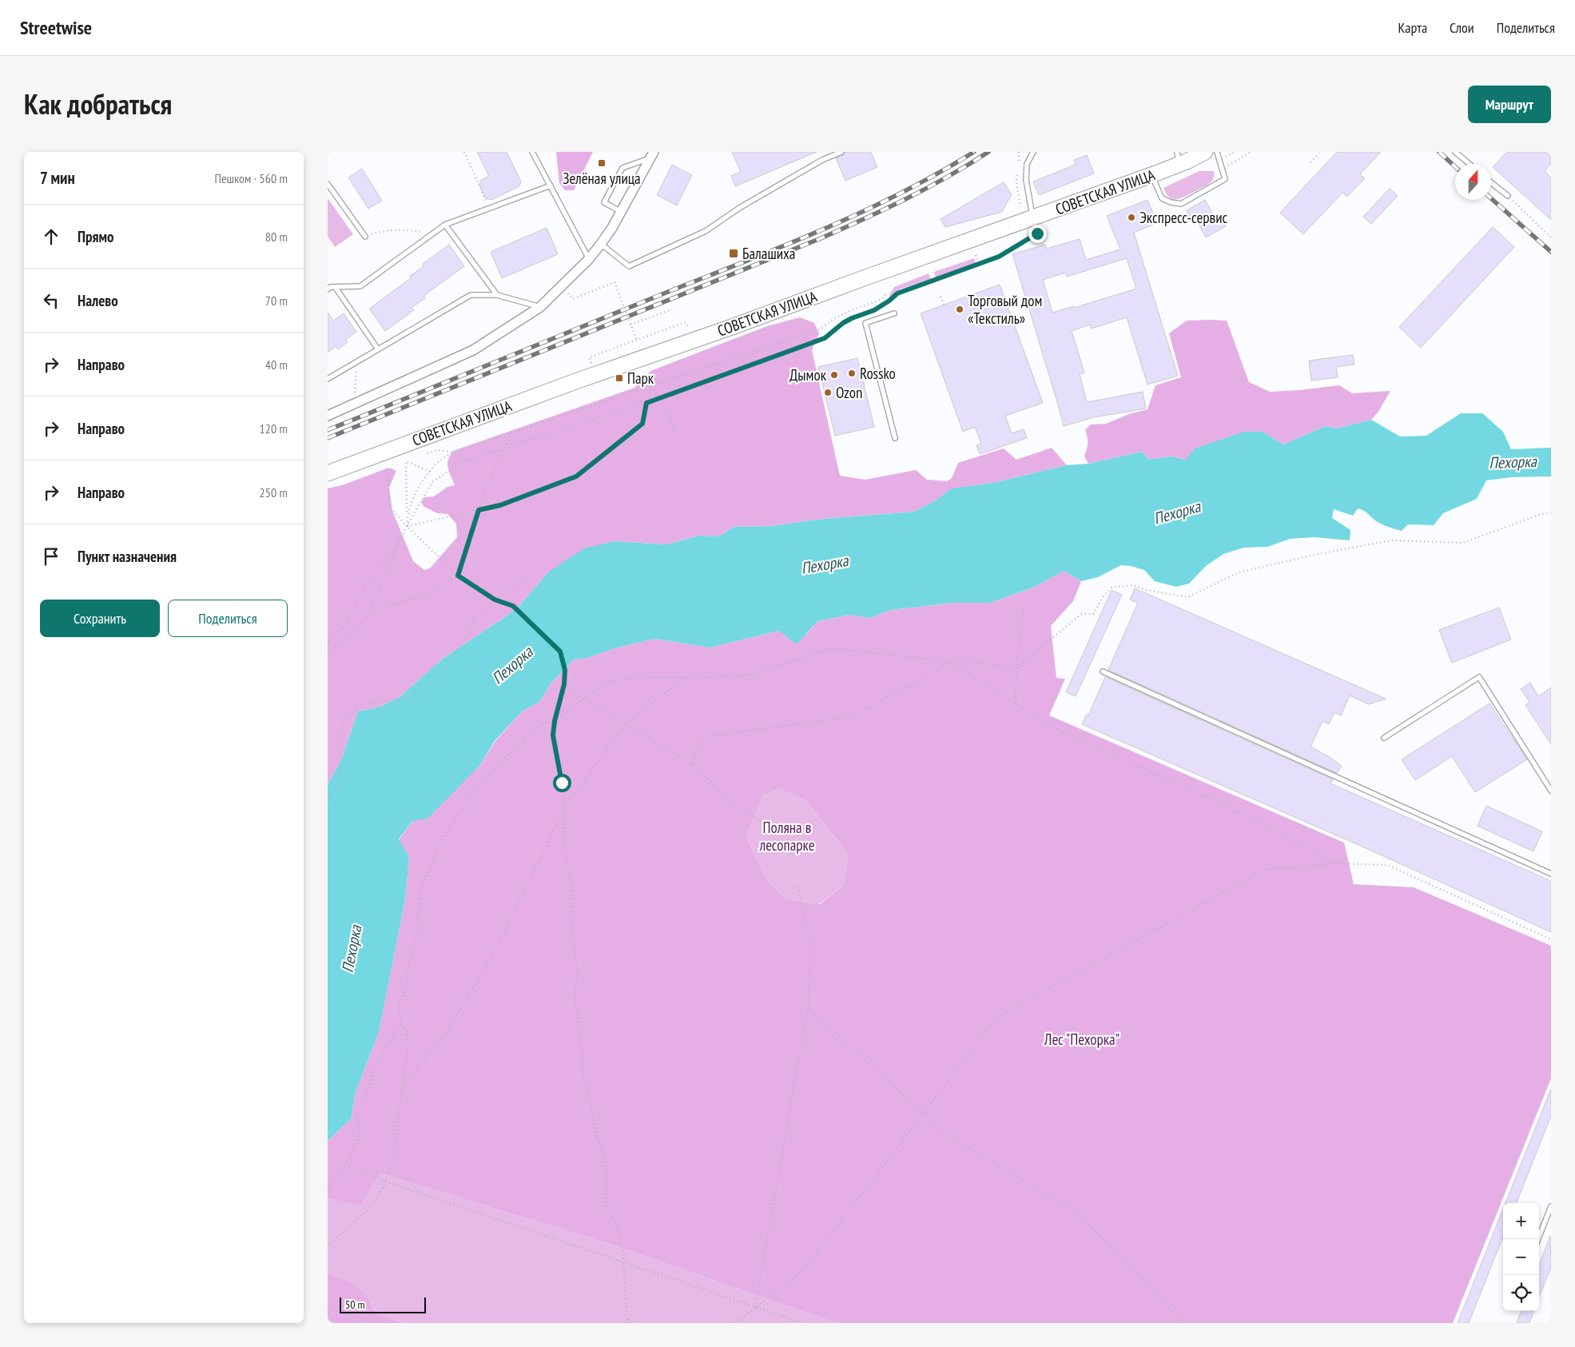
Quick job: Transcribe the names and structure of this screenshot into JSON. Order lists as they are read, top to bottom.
{
  "streets": {
    "main road": ["СОВЕТСКАЯ УЛИЦА"]
  },
  "water": ["Пехорка"],
  "parks": ["Поляна в лесопарке", "Лес \"Пехорка\""],
  "places": {
    "transit": ["Зелёная улица", "Балашиха", "Парк"],
    "other": [
      "Экспресс-сервис",
      "Торговый дом «Текстиль»",
      "Rossko",
      "Дымок",
      "Ozon"
    ]
  },
  "scale_bar": "50 m",
  "north": "top",
  "page": {
    "header": "Streetwise",
    "nav": ["Карта", "Слои", "Поделиться"],
    "title": "Как добраться",
    "buttons": [
      "Маршрут",
      ["Сохранить", "Поделиться"]
    ],
    "heading": ["7 мин", "Пешком · 560 m"],
    "list": [
      ["Прямо", "80 m"],
      ["Налево", "70 m"],
      ["Направо", "40 m"],
      ["Направо", "120 m"],
      ["Направо", "250 m"],
      "Пункт назначения"
    ],
    "map_buttons": ["+", "−"],
    "scale": "50 m"
  }
}
